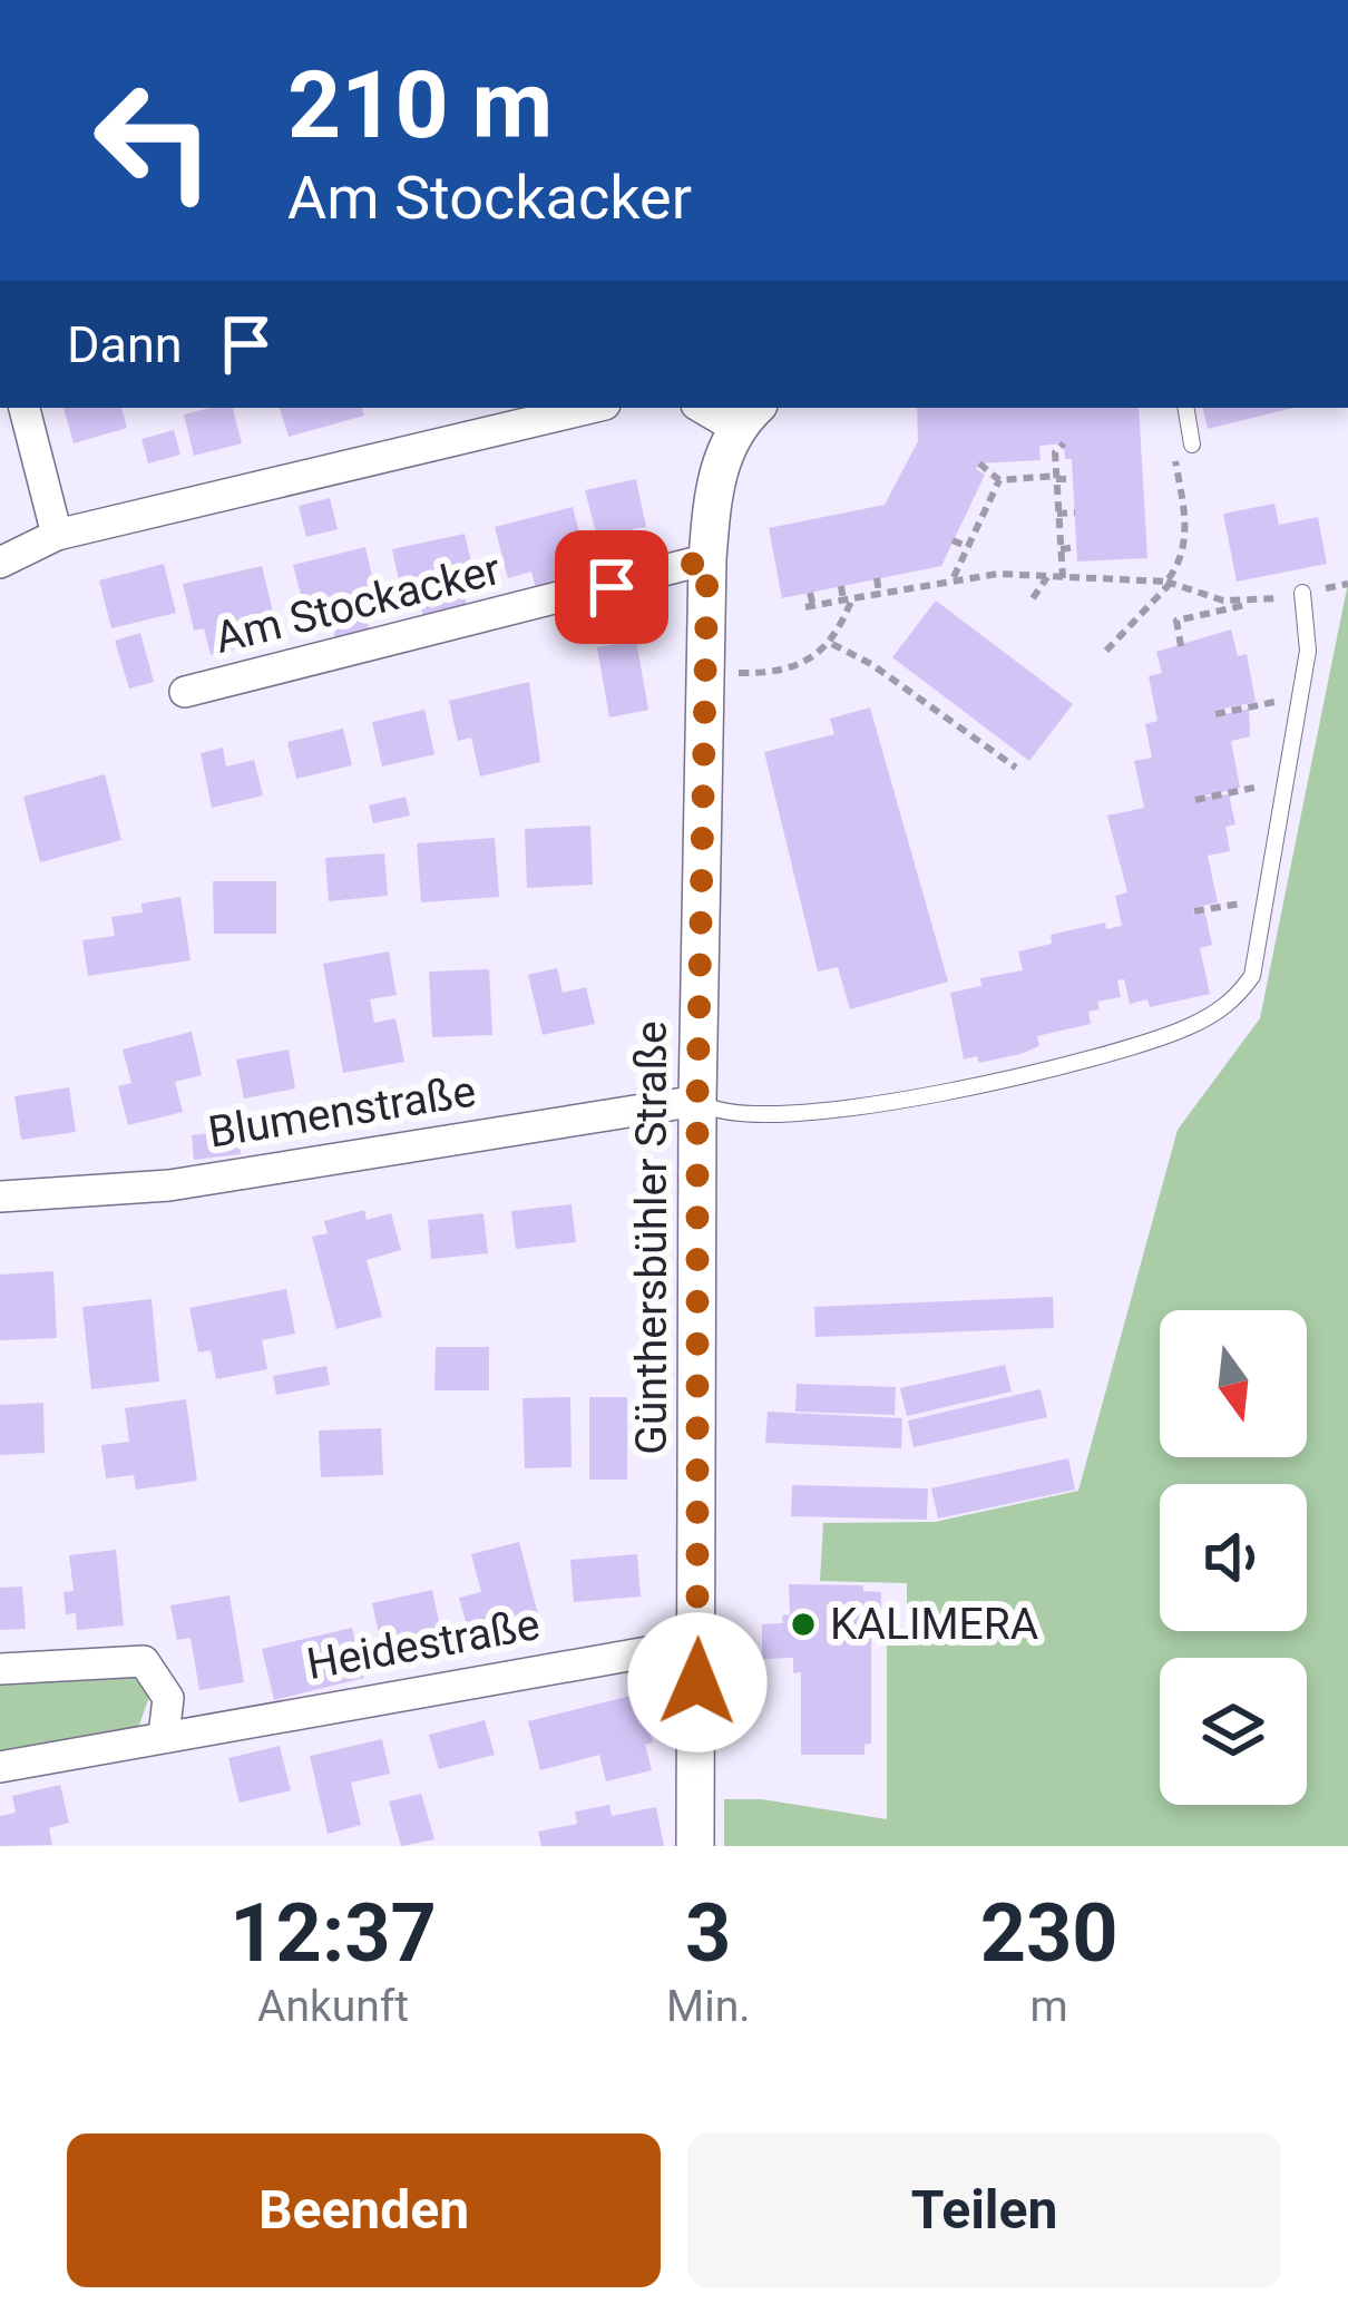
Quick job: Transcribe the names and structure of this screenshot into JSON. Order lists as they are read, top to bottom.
{
  "streets": {
    "street": [
      "Am Stockacker",
      "Blumenstraße",
      "Günthersbühler Straße",
      "Heidestraße"
    ]
  },
  "crossings": [
    ["Am Stockacker", "Günthersbühler Straße"],
    ["Blumenstraße", "Günthersbühler Straße"],
    ["Günthersbühler Straße", "Heidestraße"]
  ],
  "places": ["KALIMERA"],
  "north": "bottom",
  "page": {
    "turn": ["210 m", "Am Stockacker"],
    "then": "Dann",
    "eta": [
      "12:37",
      "Ankunft",
      "3",
      "Min.",
      "230",
      "m"
    ],
    "buttons": ["Beenden", "Teilen"]
  }
}
